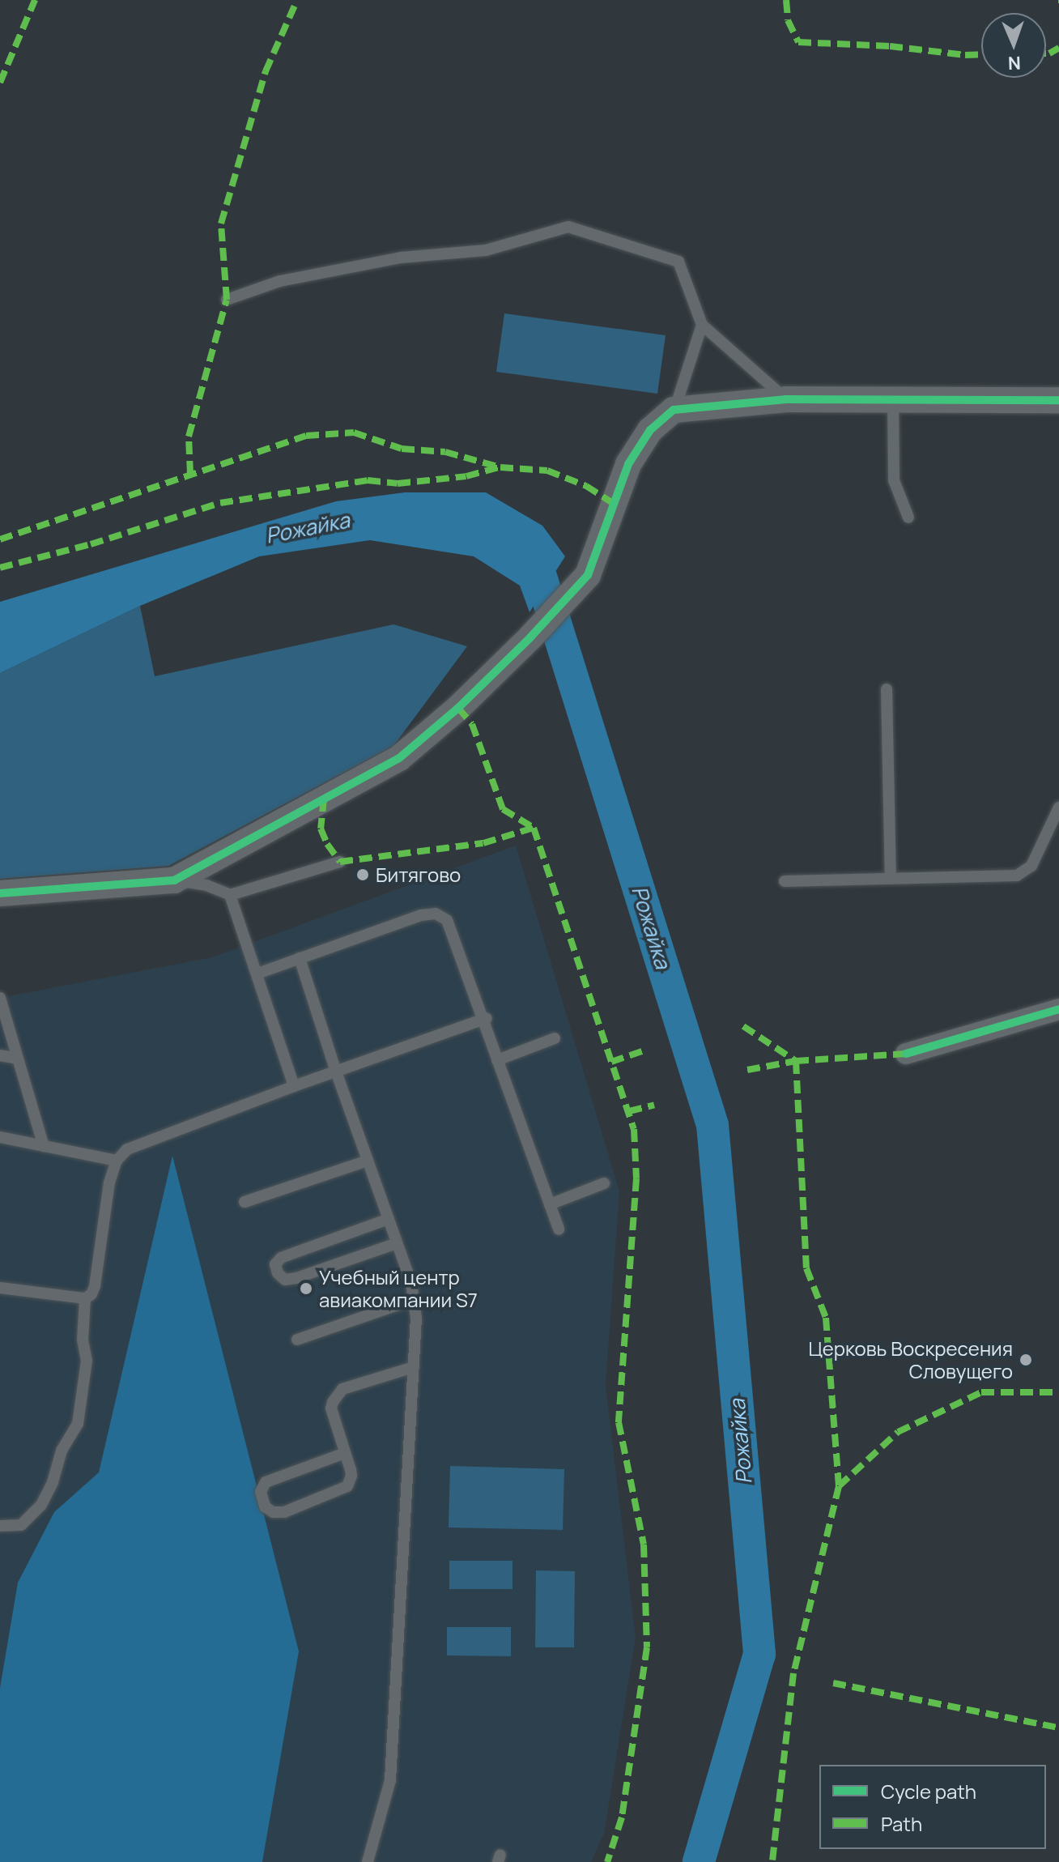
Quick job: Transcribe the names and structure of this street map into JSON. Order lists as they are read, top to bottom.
{
  "water": ["Рожайка"],
  "places": ["Битягово", "Учебный центр авиакомпании S7", "Церковь Воскресения Словущего"],
  "legend": ["Cycle path", "Path"],
  "north": "bottom"
}
